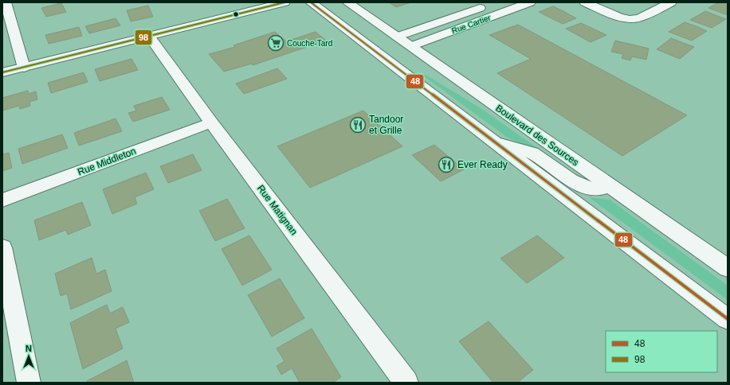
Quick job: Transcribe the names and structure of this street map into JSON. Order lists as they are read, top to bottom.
{
  "streets": {
    "street": [
      "Rue Cartier",
      "Boulevard des Sources",
      "Rue Middleton",
      "Rue Matignan"
    ]
  },
  "crossings": [
    ["Rue Cartier", "Boulevard des Sources"],
    ["Rue Middleton", "Rue Matignan"]
  ],
  "places": {
    "supermarket": ["Couche-Tard"],
    "restaurant": ["Tandoor et Grille", "Ever Ready"]
  },
  "lines": ["transit line 48", "transit line 98"],
  "legend": ["48", "98"],
  "north": "top"
}
